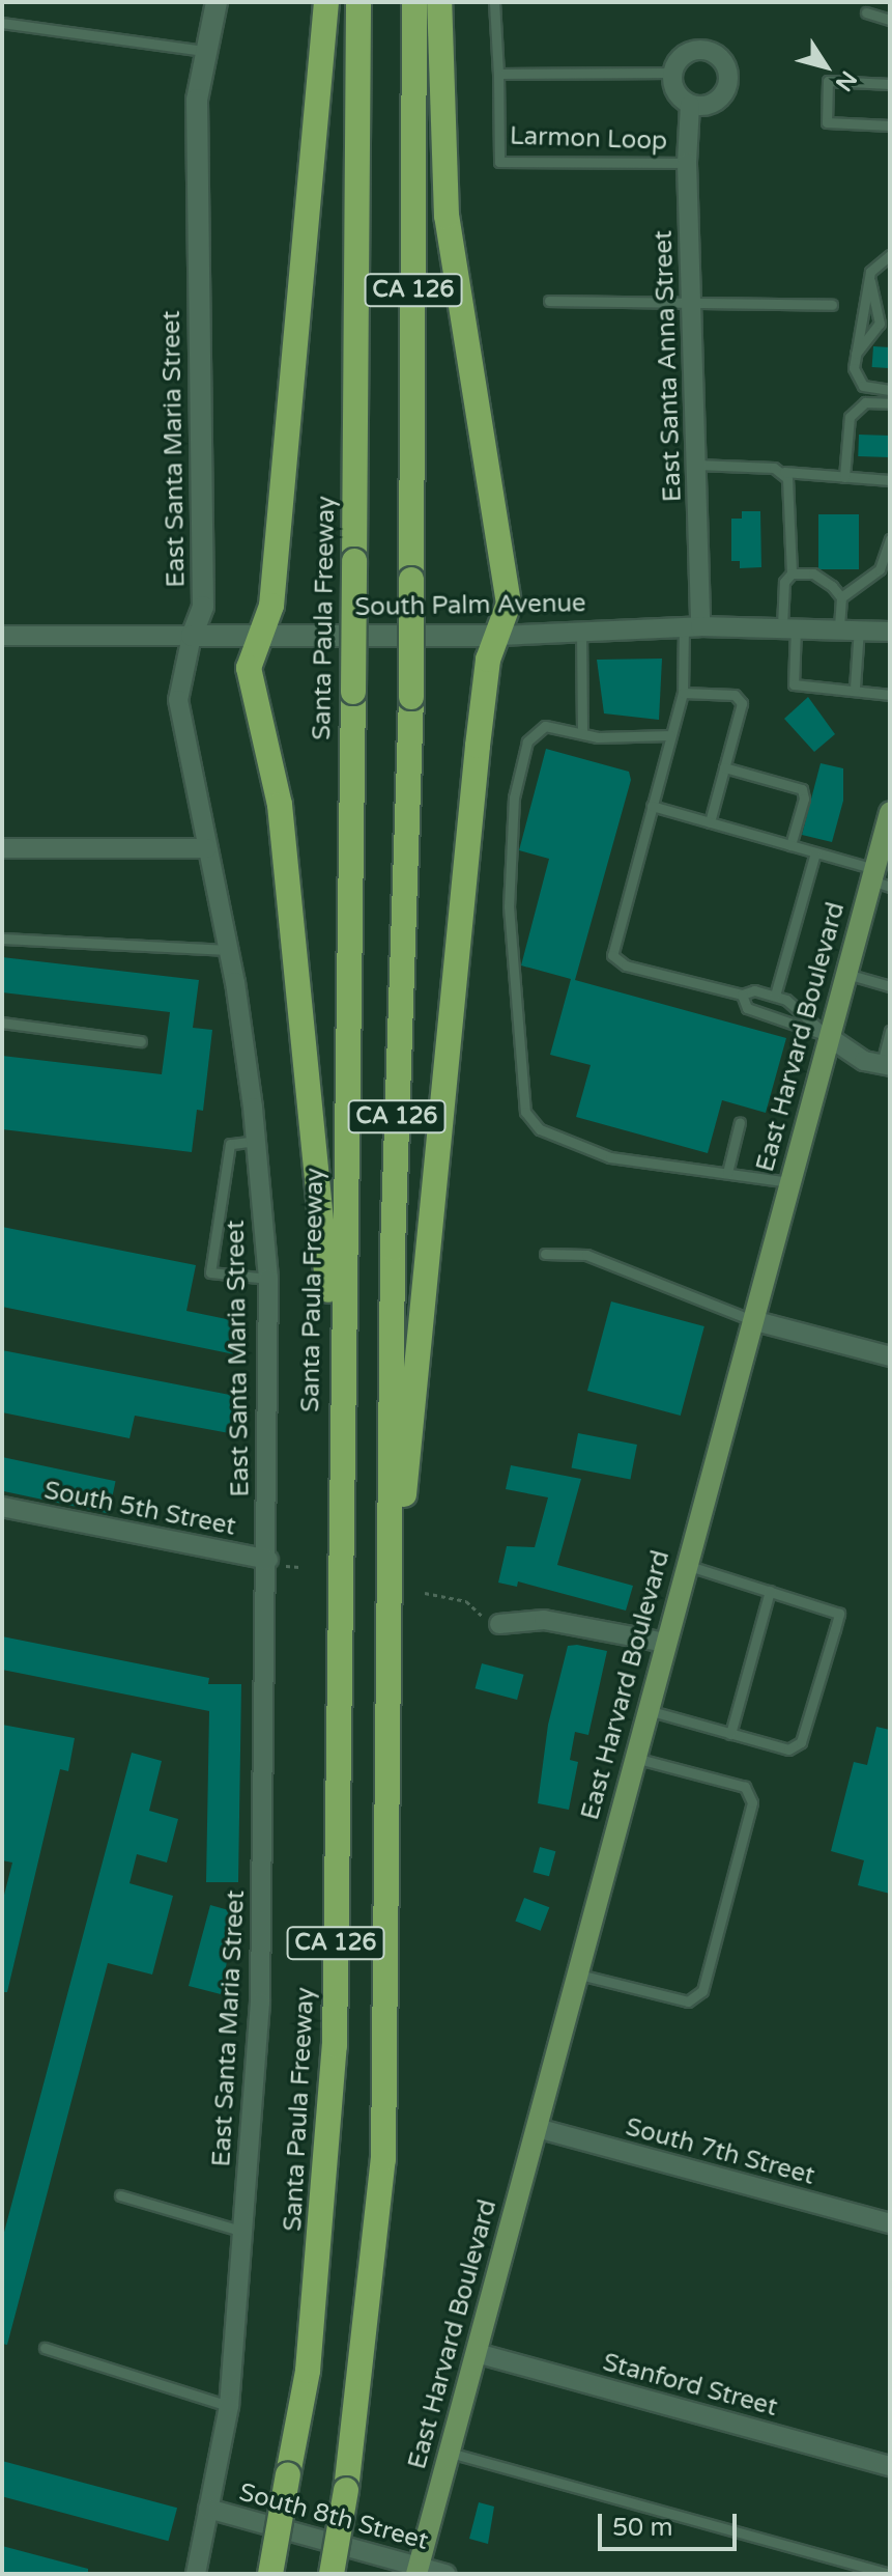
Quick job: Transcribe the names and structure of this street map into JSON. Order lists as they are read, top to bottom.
{
  "streets": {
    "highway": ["CA 126", "Santa Paula Freeway"],
    "main road": ["East Harvard Boulevard"],
    "street": [
      "East Santa Anna Street",
      "East Santa Maria Street",
      "South Palm Avenue",
      "South 5th Street",
      "South 7th Street",
      "Stanford Street",
      "South 8th Street"
    ],
    "lane": ["Larmon Loop"]
  },
  "crossings": [
    ["Larmon Loop", "East Santa Anna Street"],
    ["East Santa Anna Street", "South Palm Avenue"],
    ["East Santa Maria Street", "South Palm Avenue"],
    ["East Santa Maria Street", "South 5th Street"],
    ["East Santa Maria Street", "South 8th Street"],
    ["East Harvard Boulevard", "South 7th Street"],
    ["East Harvard Boulevard", "Stanford Street"],
    ["East Harvard Boulevard", "South 8th Street"]
  ],
  "scale_bar": "50 m",
  "north": "bottom right"
}
